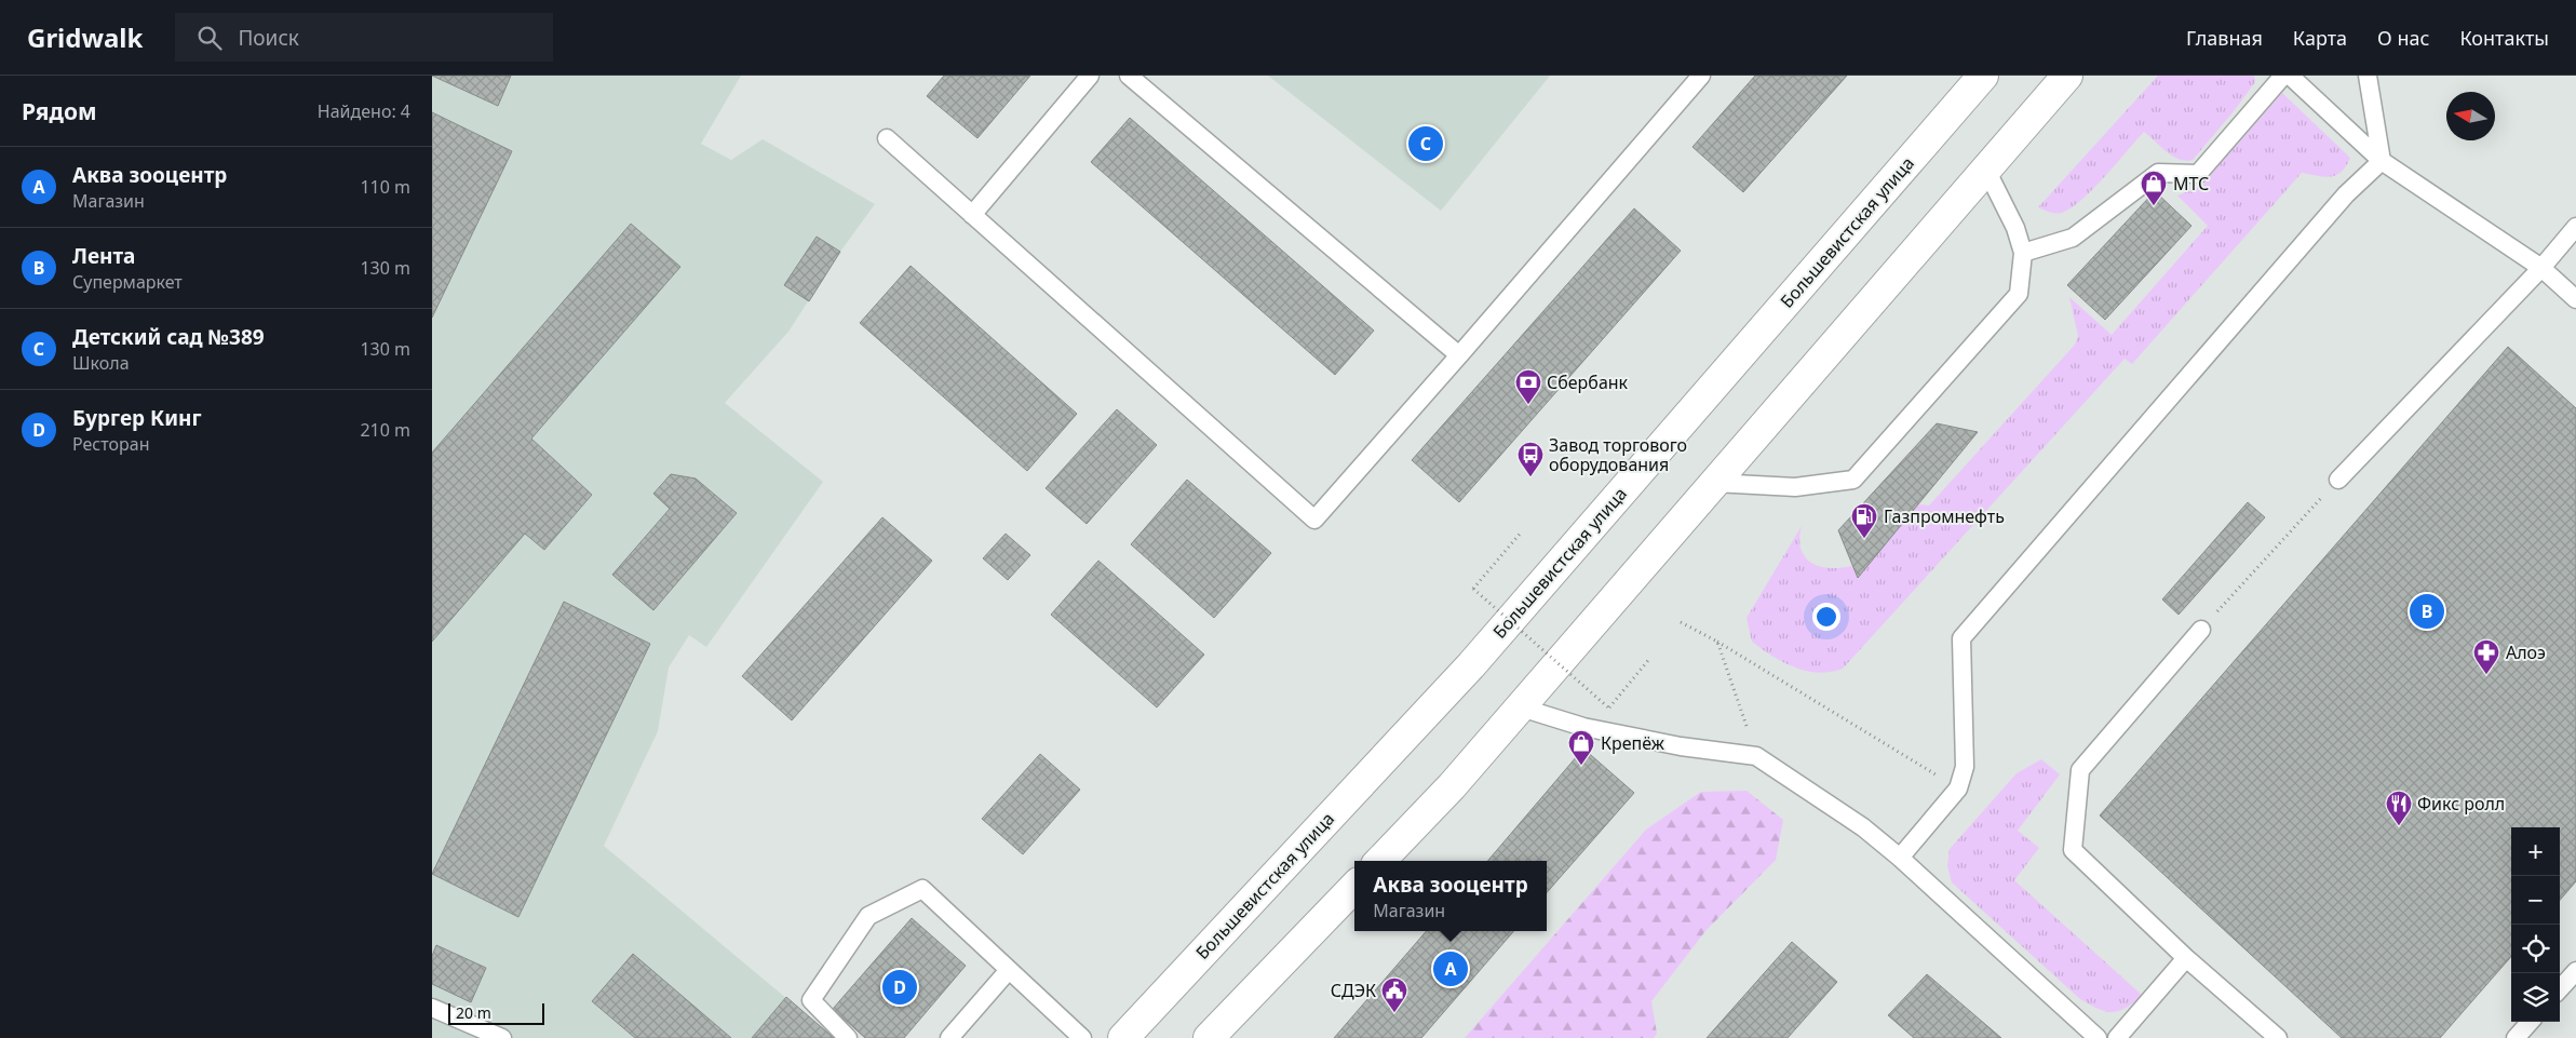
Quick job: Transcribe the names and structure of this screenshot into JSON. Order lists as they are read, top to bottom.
{
  "streets": {
    "highway": ["Большевистская улица"]
  },
  "places": {
    "shop": ["МТС", "Крепёж"],
    "bank": ["Сбербанк"],
    "bus stop": ["Завод торгового оборудования"],
    "fuel station": ["Газпромнефть"],
    "pharmacy": ["Алоэ"],
    "restaurant": ["Фикс ролл"],
    "public building": ["СДЭК"]
  },
  "scale_bar": "20 m",
  "north": "left",
  "page": {
    "header": "Gridwalk",
    "search": "Поиск",
    "nav": [
      "Главная",
      "Карта",
      "О нас",
      "Контакты"
    ],
    "heading": ["Рядом", "Найдено: 4"],
    "pins": [
      "C",
      "B",
      "A",
      "D"
    ],
    "list": [
      {
        "mark": "A",
        "name": "Аква зооцентр",
        "note": "Магазин",
        "value": "110 m"
      },
      {
        "mark": "B",
        "name": "Лента",
        "note": "Супермаркет",
        "value": "130 m"
      },
      {
        "mark": "C",
        "name": "Детский сад №389",
        "note": "Школа",
        "value": "130 m"
      },
      {
        "mark": "D",
        "name": "Бургер Кинг",
        "note": "Ресторан",
        "value": "210 m"
      }
    ],
    "map_buttons": ["+", "−"],
    "popup": ["Аква зооцентр", "Магазин"],
    "scale": "20 m"
  }
}
